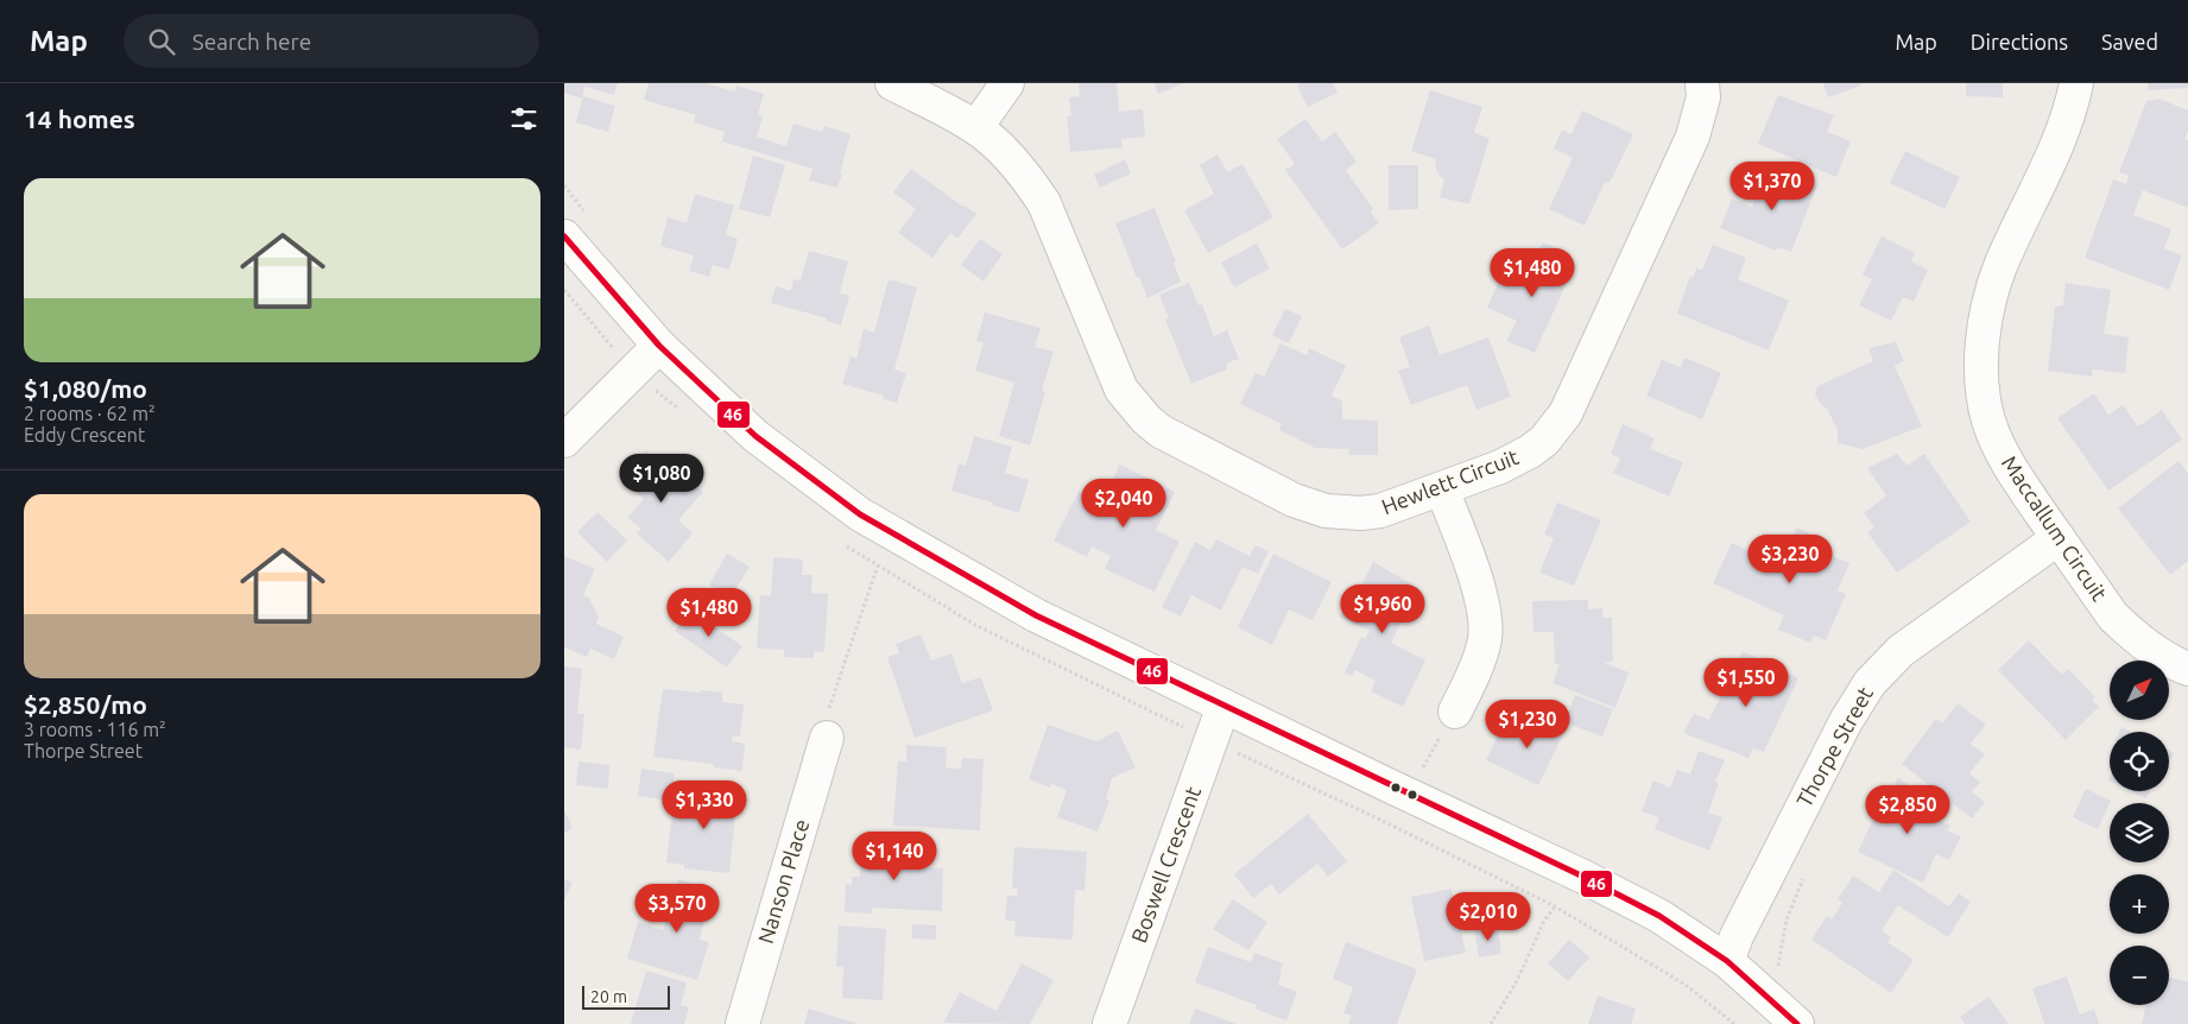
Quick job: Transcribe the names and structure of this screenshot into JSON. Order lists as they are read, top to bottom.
{
  "streets": {
    "street": [
      "Hewlett Circuit",
      "Maccallum Circuit",
      "Thorpe Street",
      "Boswell Crescent",
      "Nanson Place"
    ]
  },
  "crossings": [
    ["Maccallum Circuit", "Thorpe Street"]
  ],
  "lines": ["transit line 46"],
  "scale_bar": "20 m",
  "north": "top right",
  "page": {
    "header": "Map",
    "search": "Search here",
    "nav": ["Map", "Directions", "Saved"],
    "heading": "14 homes",
    "list": [
      {
        "name": "$1,080/mo",
        "note": "2 rooms · 62 m² · Eddy Crescent"
      },
      {
        "name": "$2,850/mo",
        "note": "3 rooms · 116 m² · Thorpe Street"
      }
    ],
    "price": [
      "$1,370",
      "$1,480",
      "$1,080",
      "$2,040",
      "$3,230",
      "$1,960",
      "$1,480",
      "$1,550",
      "$1,230",
      "$1,330",
      "$2,850",
      "$1,140",
      "$3,570",
      "$2,010"
    ],
    "map_buttons": ["+", "−"],
    "scale": "20 m"
  }
}
